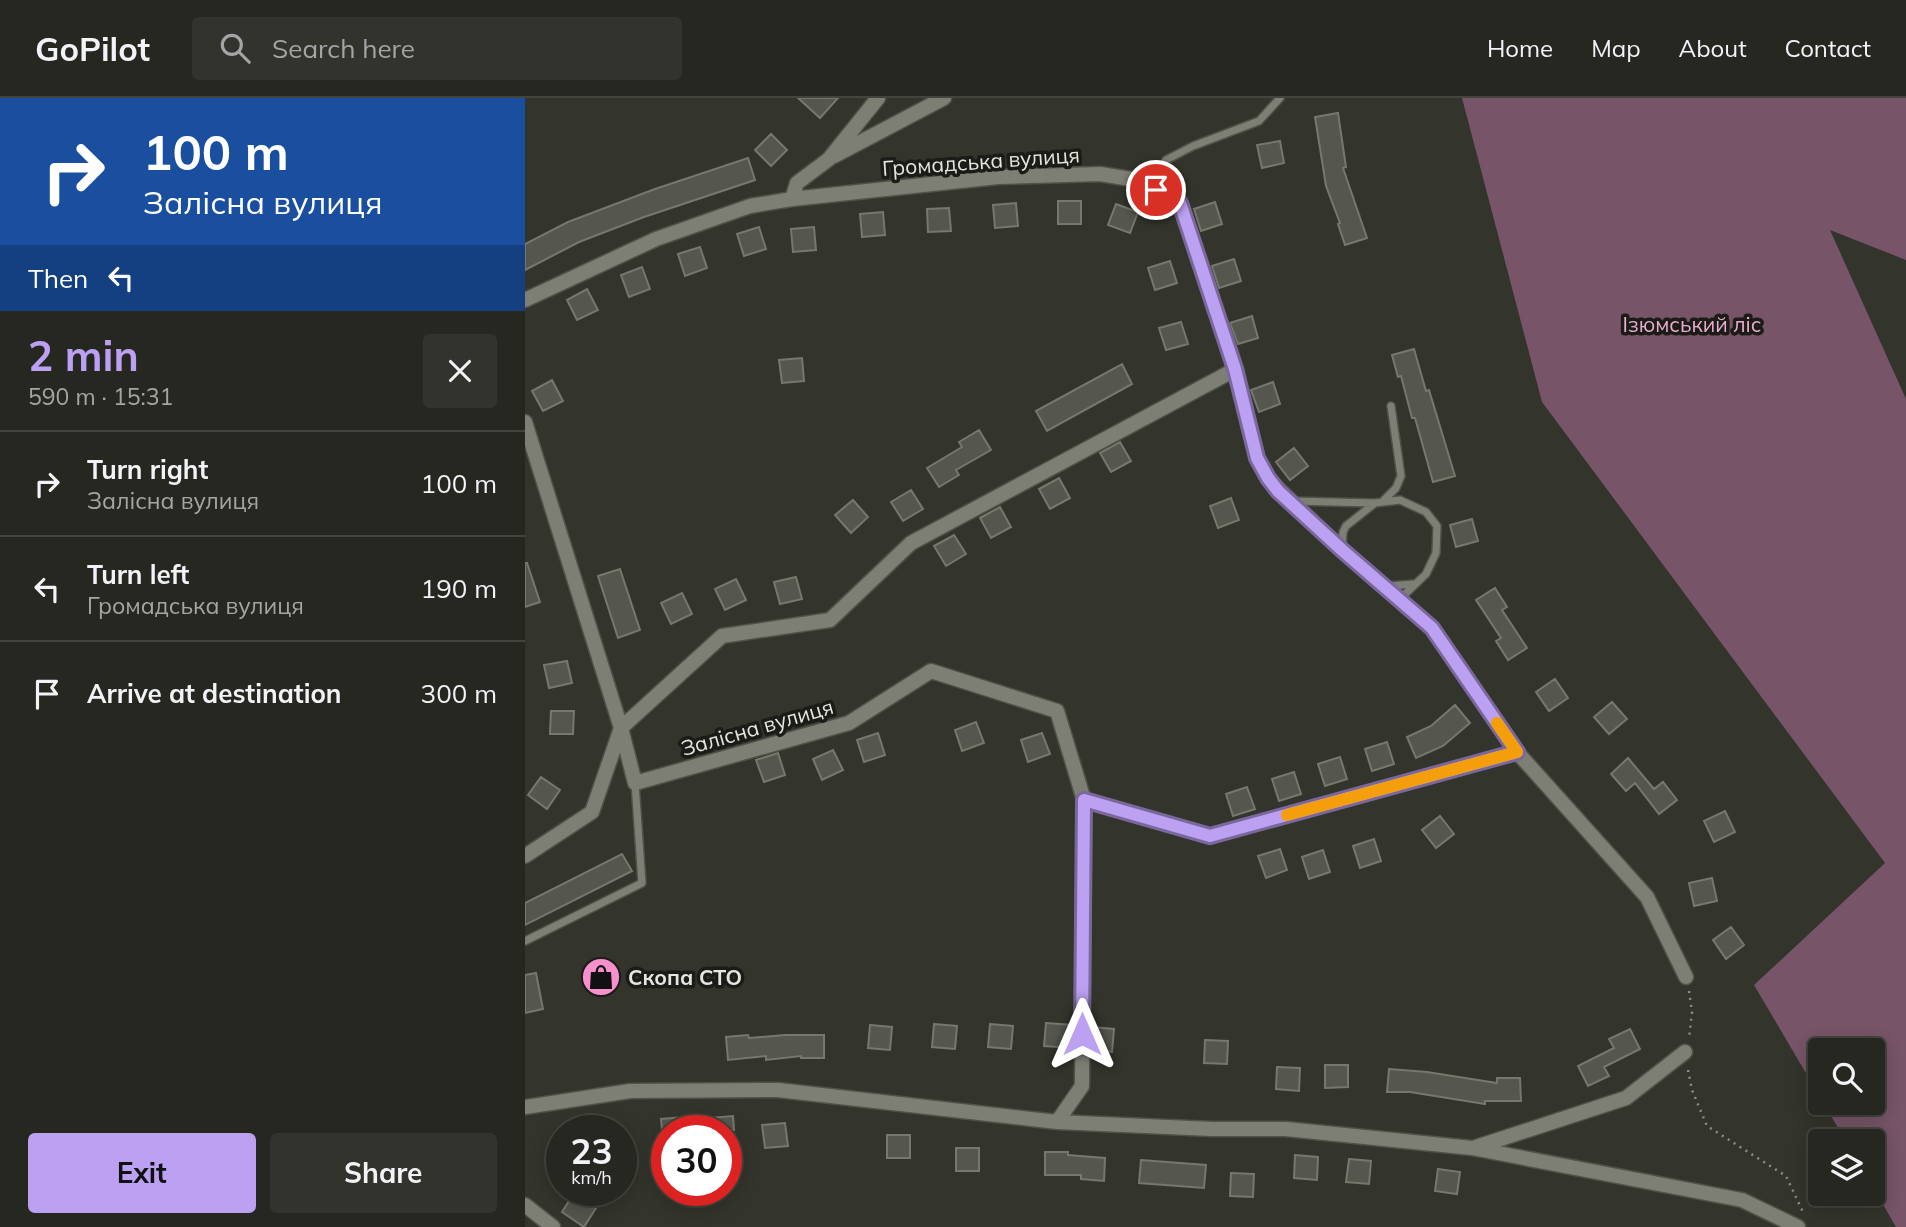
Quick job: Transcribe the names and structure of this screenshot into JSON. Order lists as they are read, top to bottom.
{
  "streets": {
    "street": ["Громадська вулиця", "Залісна вулиця"]
  },
  "parks": ["Ізюмський ліс"],
  "places": {
    "shop": ["Скопа СТО"]
  },
  "page": {
    "header": "GoPilot",
    "search": "Search here",
    "nav": [
      "Home",
      "Map",
      "About",
      "Contact"
    ],
    "turn": ["100 m", "Залісна вулиця"],
    "then": "Then",
    "heading": ["2 min", "590 m · 15:31"],
    "list": [
      {
        "name": "Turn right",
        "note": "Залісна вулиця",
        "value": "100 m"
      },
      {
        "name": "Turn left",
        "note": "Громадська вулиця",
        "value": "190 m"
      },
      {
        "name": "Arrive at destination",
        "value": "300 m"
      }
    ],
    "speed": "23 km/h",
    "limit": "30",
    "buttons": ["Exit", "Share"]
  }
}
